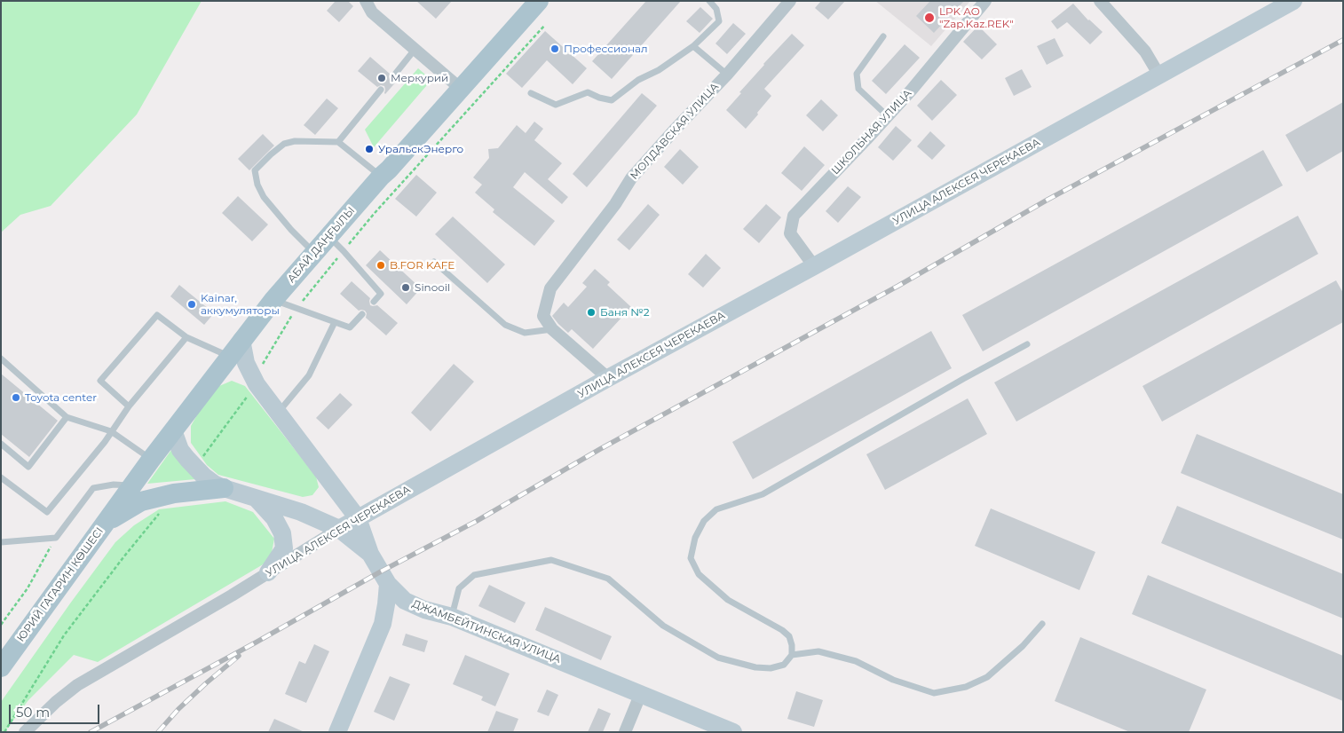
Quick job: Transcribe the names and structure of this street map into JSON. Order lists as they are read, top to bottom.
{
  "streets": {
    "main road": ["АБАЙ ДАҢҒЫЛЫ", "ЮРИЙ ГАГАРИН КӨШЕСІ"],
    "street": [
      "МОЛДАВСКАЯ УЛИЦА",
      "ШКОЛЬНАЯ УЛИЦА",
      "УЛИЦА АЛЕКСЕЯ ЧЕРЕКАЕВА",
      "ДЖАМБЕЙТИНСКАЯ УЛИЦА"
    ]
  },
  "crossings": [
    ["ШКОЛЬНАЯ УЛИЦА", "УЛИЦА АЛЕКСЕЯ ЧЕРЕКАЕВА"],
    ["УЛИЦА АЛЕКСЕЯ ЧЕРЕКАЕВА", "ДЖАМБЕЙТИНСКАЯ УЛИЦА"],
    ["АБАЙ ДАҢҒЫЛЫ", "ЮРИЙ ГАГАРИН КӨШЕСІ"],
    ["АБАЙ ДАҢҒЫЛЫ", "ДЖАМБЕЙТИНСКАЯ УЛИЦА"]
  ],
  "places": [
    "LPK AO \"Zap.Kaz.REK\"",
    "Профессионал",
    "Меркурий",
    "УральскЭнерго",
    "B.FOR KAFE",
    "Sinooil",
    "Kainar, аккумуляторы",
    "Баня №2",
    "Toyota center"
  ],
  "scale_bar": "50 m"
}
